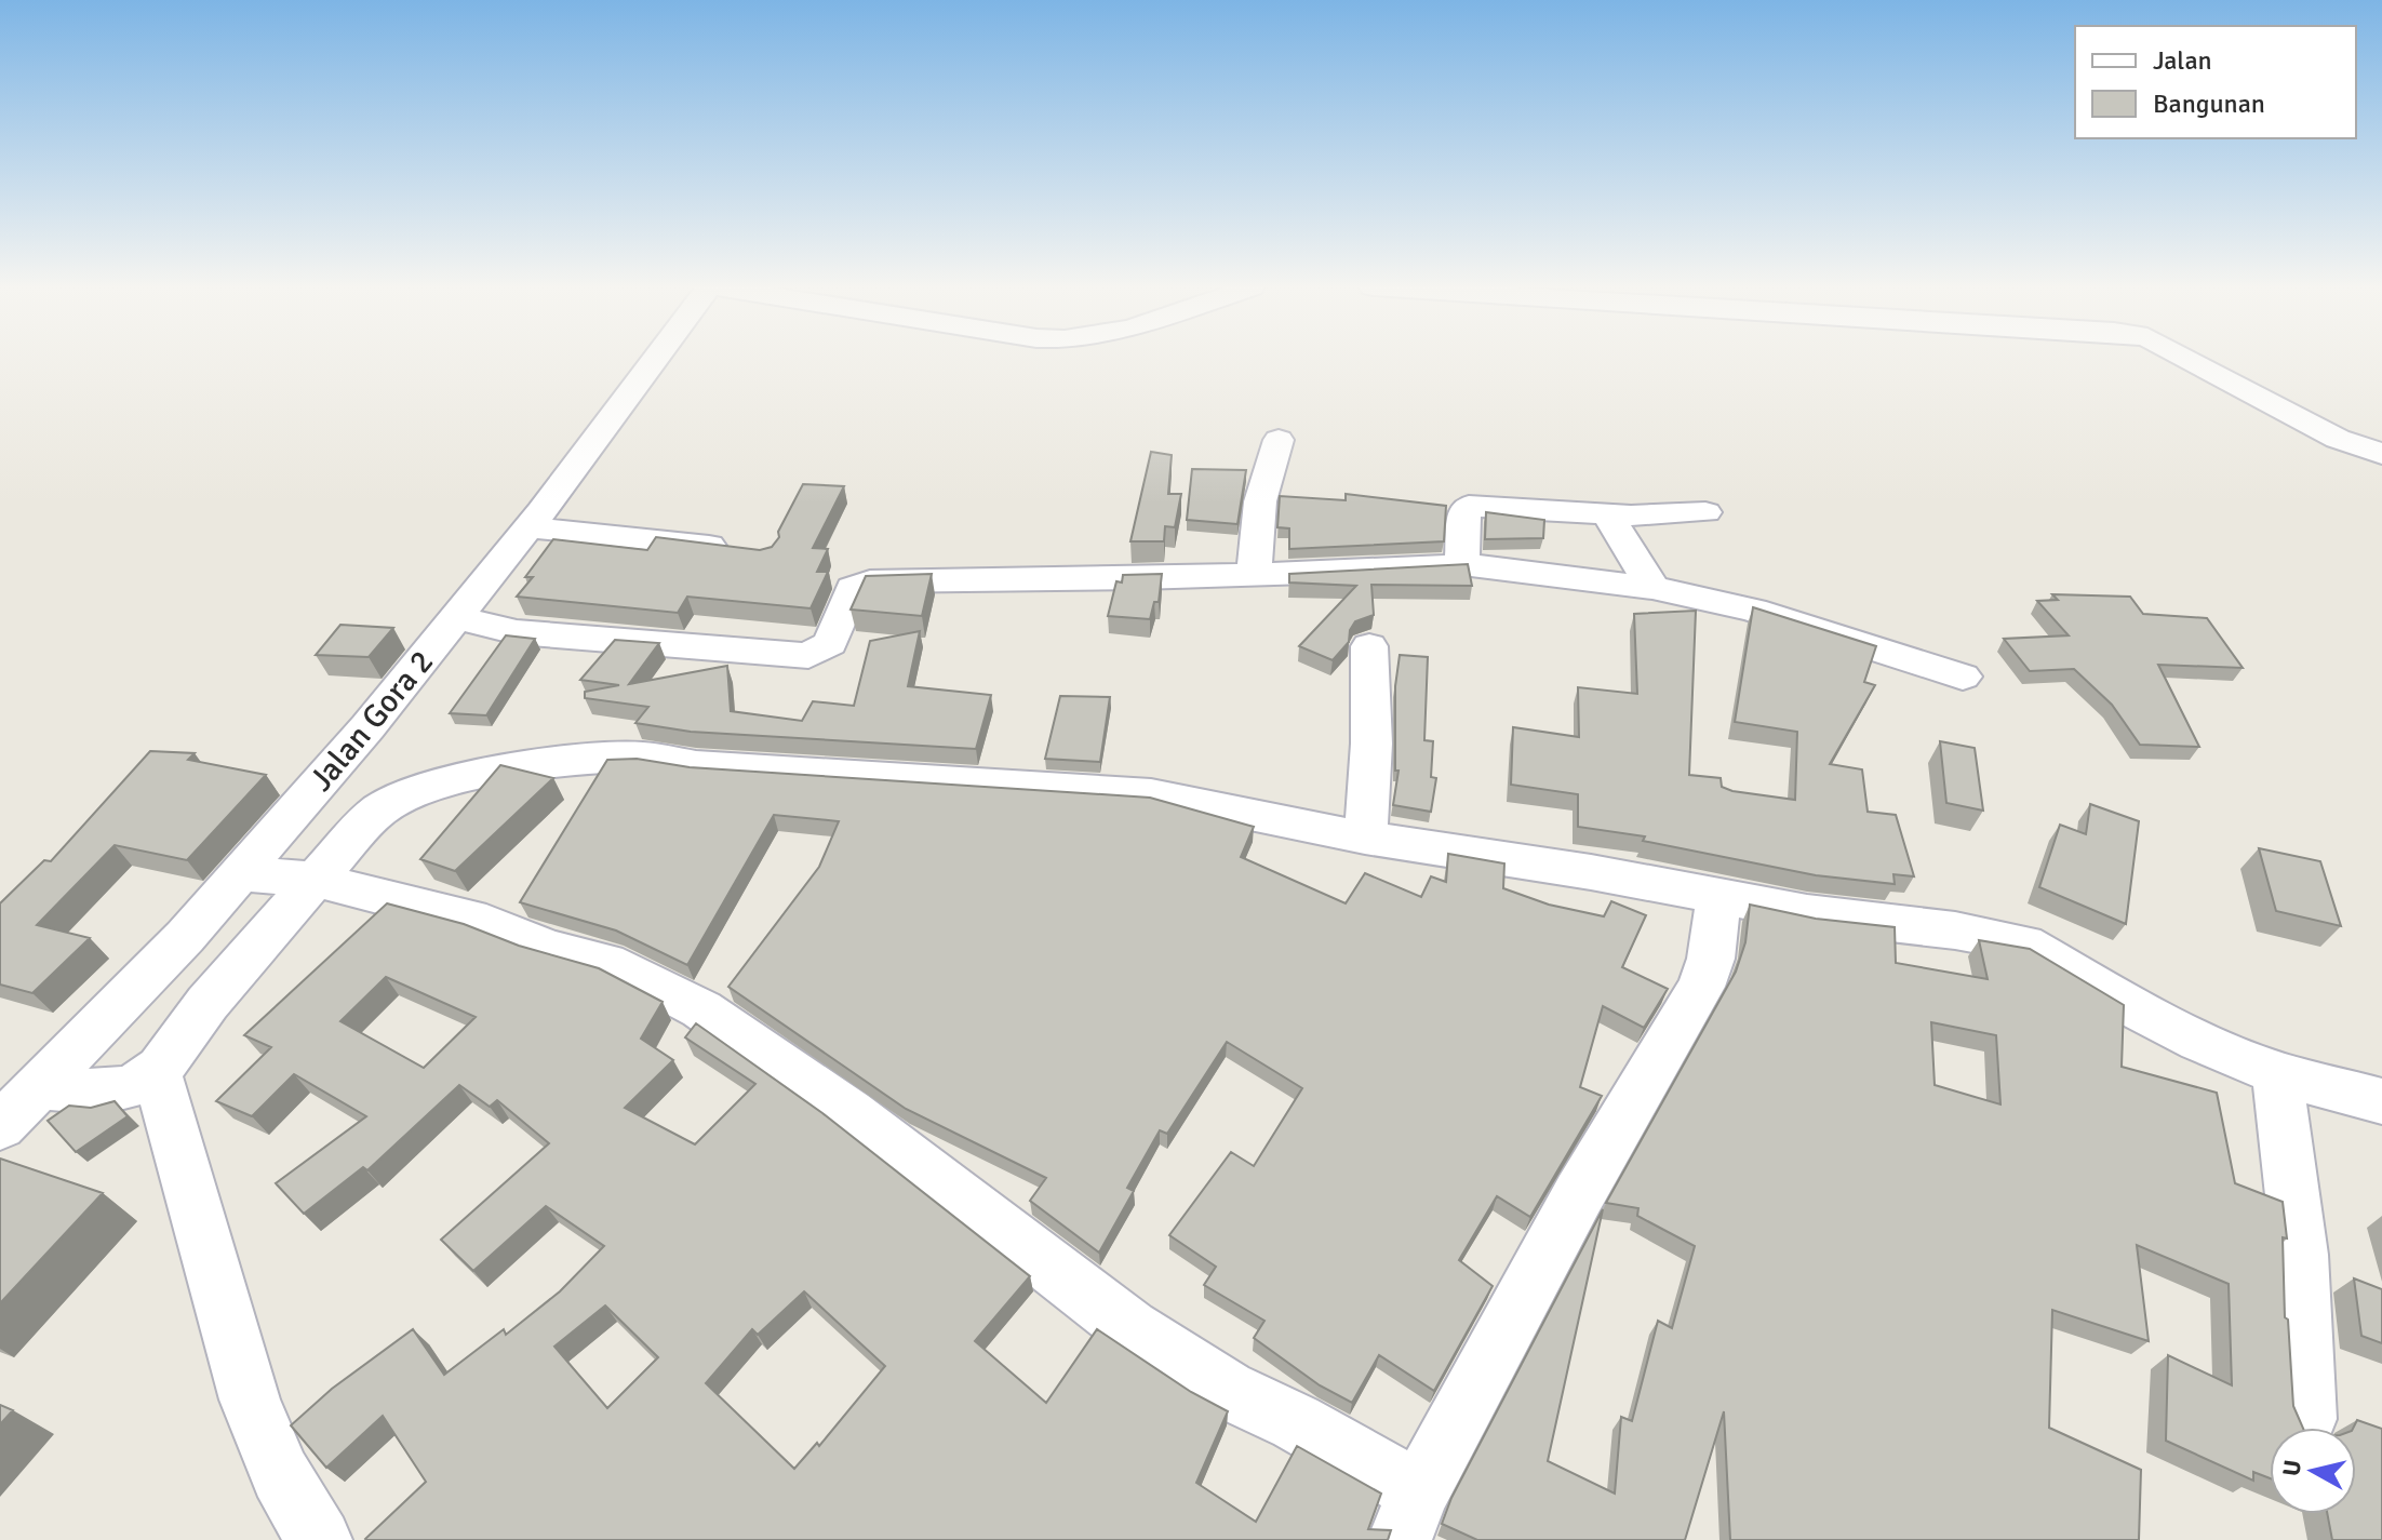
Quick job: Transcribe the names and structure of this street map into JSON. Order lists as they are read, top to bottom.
{
  "streets": {
    "street": ["Jalan Gora 2"]
  },
  "legend": ["Jalan", "Bangunan"],
  "north": "left"
}
